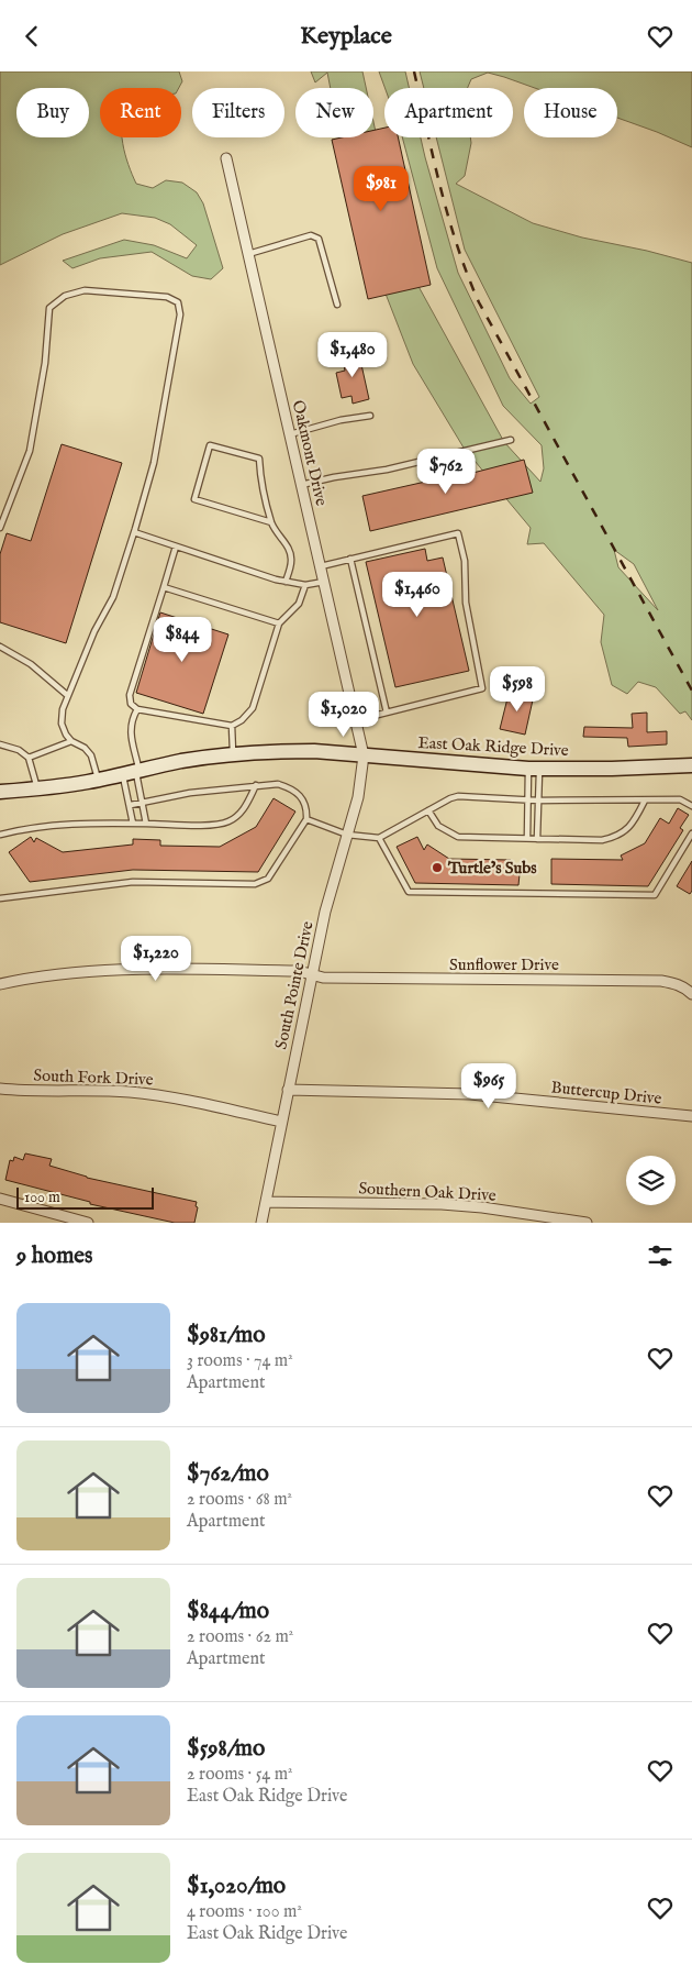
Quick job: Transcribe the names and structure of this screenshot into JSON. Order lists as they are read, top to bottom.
{
  "streets": {
    "main road": ["East Oak Ridge Drive"],
    "street": [
      "Oakmont Drive",
      "Sunflower Drive",
      "South Pointe Drive",
      "South Fork Drive",
      "Buttercup Drive",
      "Southern Oak Drive"
    ]
  },
  "crossings": [
    ["Oakmont Drive", "East Oak Ridge Drive"],
    ["Oakmont Drive", "South Pointe Drive"],
    ["East Oak Ridge Drive", "South Pointe Drive"],
    ["Sunflower Drive", "South Pointe Drive"],
    ["South Pointe Drive", "South Fork Drive"],
    ["South Pointe Drive", "Buttercup Drive"],
    ["South Pointe Drive", "Southern Oak Drive"]
  ],
  "places": ["Turtle’s Subs"],
  "scale_bar": "100 m",
  "page": {
    "header": "Keyplace",
    "chip": [
      "Buy",
      "Rent",
      "Filters",
      "New",
      "Apartment",
      "House"
    ],
    "price": [
      "$981",
      "$1,480",
      "$762",
      "$1,460",
      "$844",
      "$598",
      "$1,020",
      "$1,220",
      "$965"
    ],
    "scale": "100 m",
    "heading": "9 homes",
    "list": [
      {
        "name": "$981/mo",
        "note": "3 rooms · 74 m² · Apartment"
      },
      {
        "name": "$762/mo",
        "note": "2 rooms · 68 m² · Apartment"
      },
      {
        "name": "$844/mo",
        "note": "2 rooms · 62 m² · Apartment"
      },
      {
        "name": "$598/mo",
        "note": "2 rooms · 54 m² · East Oak Ridge Drive"
      },
      {
        "name": "$1,020/mo",
        "note": "4 rooms · 100 m² · East Oak Ridge Drive"
      }
    ]
  }
}
